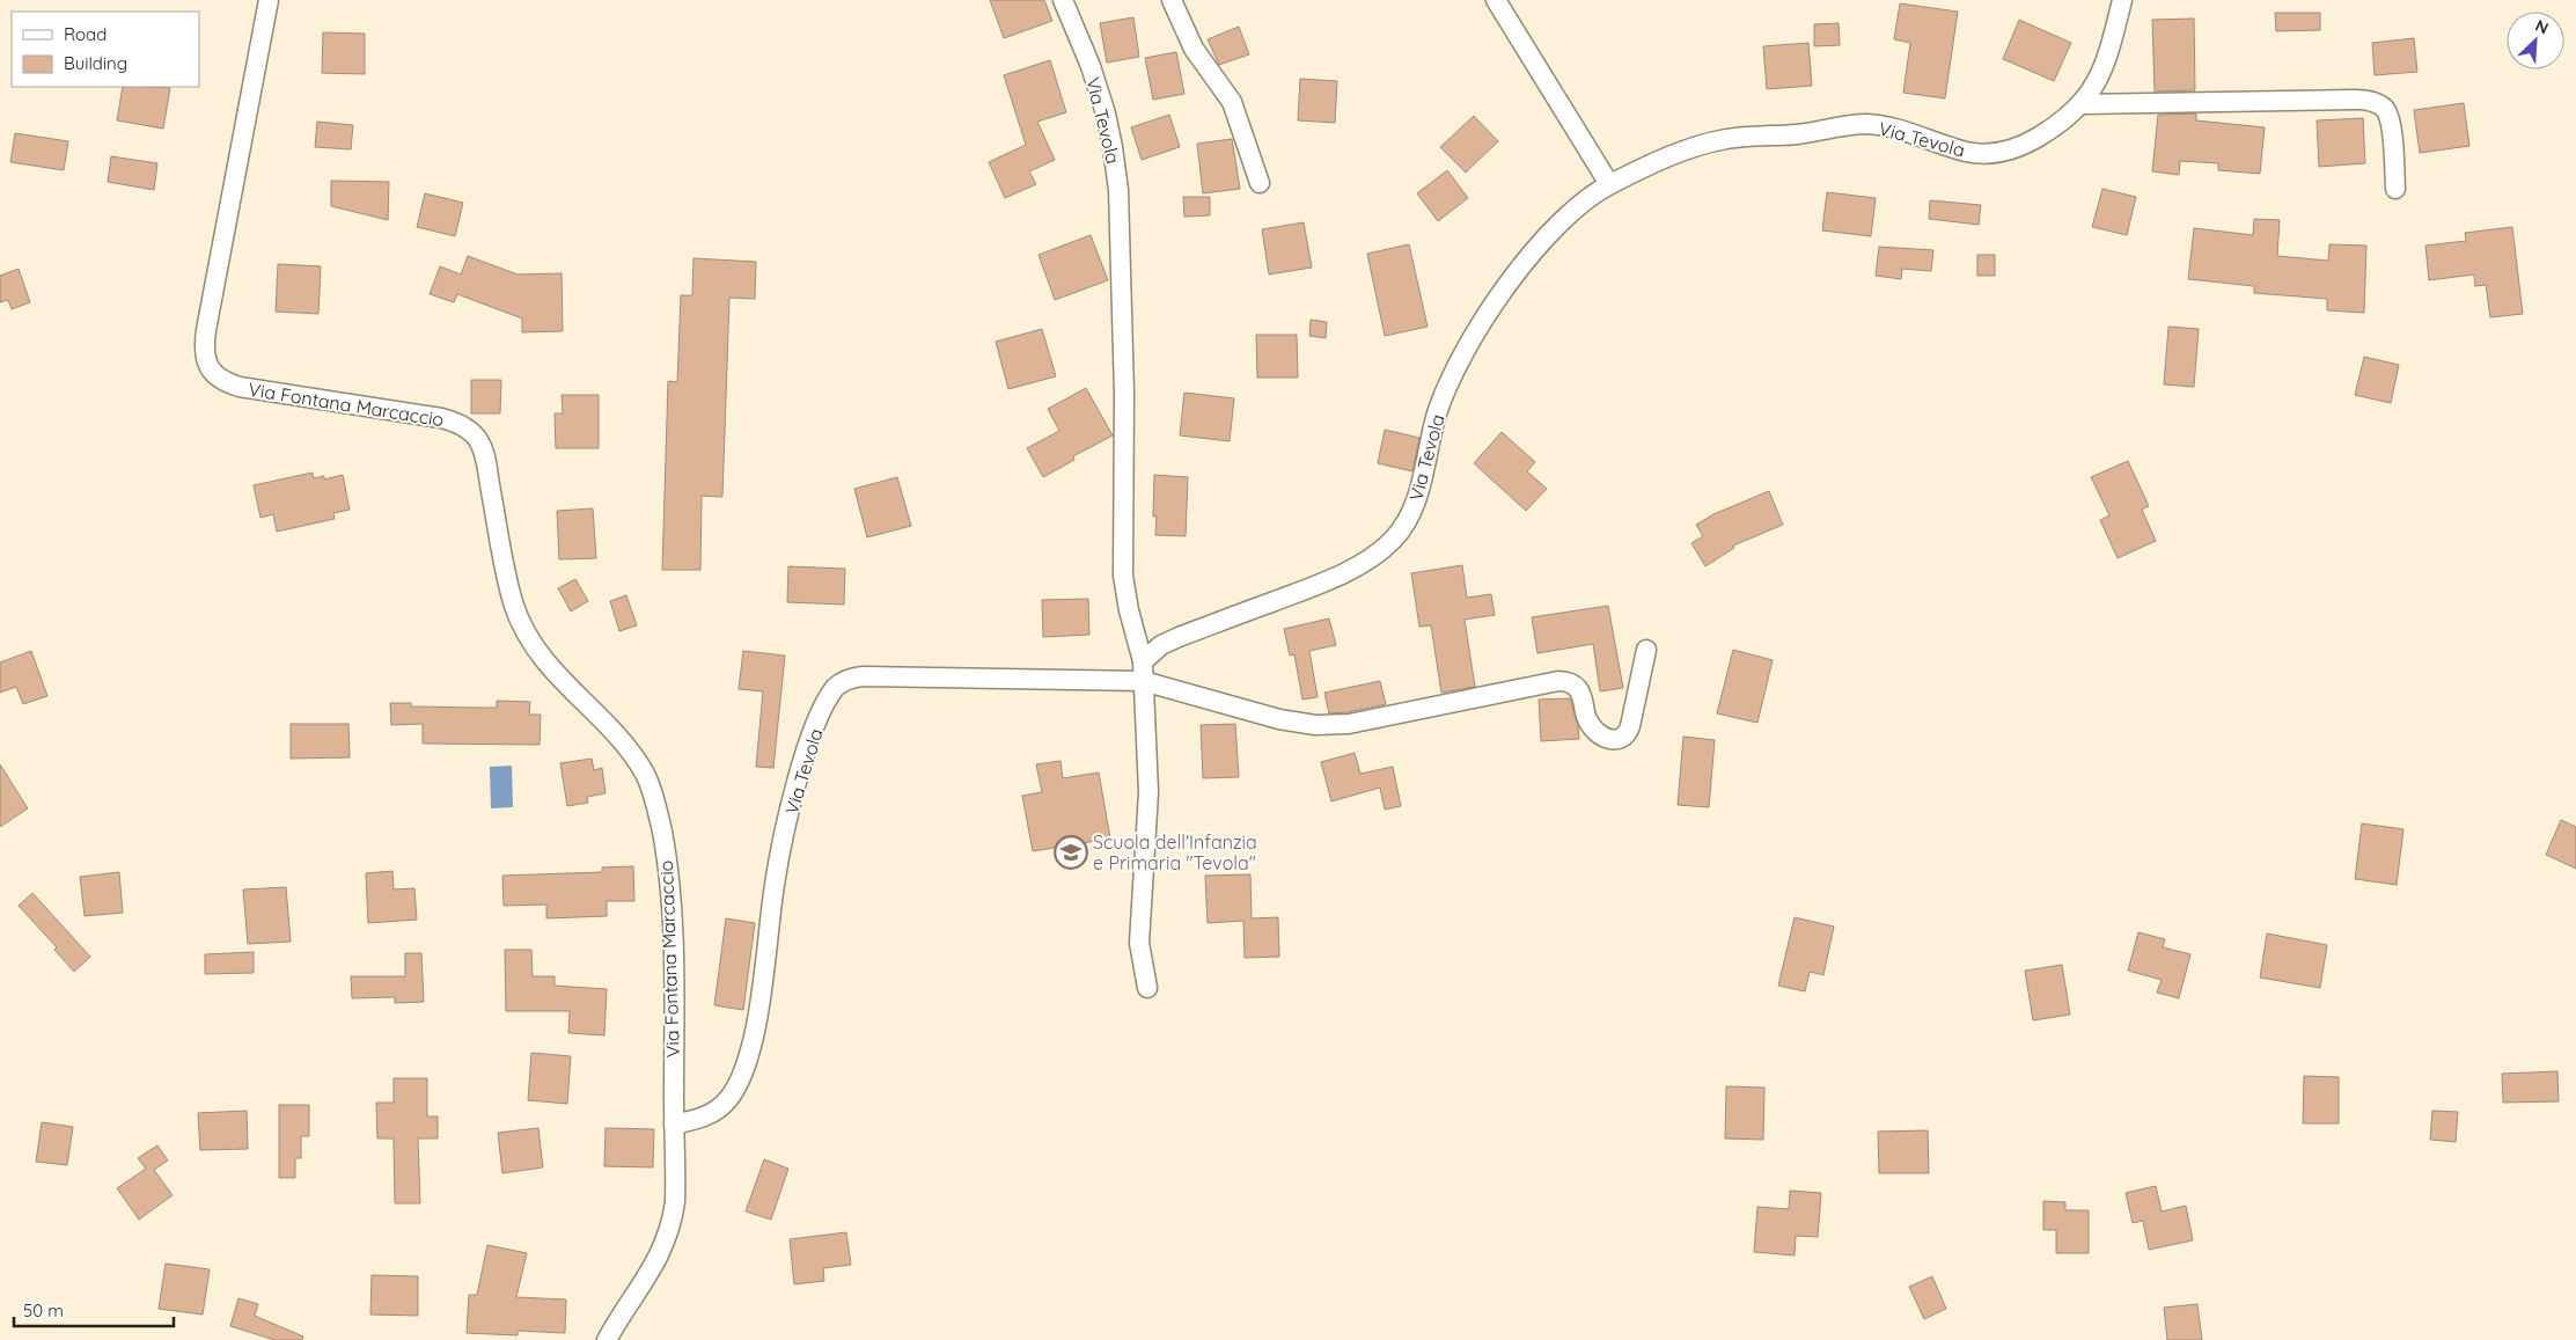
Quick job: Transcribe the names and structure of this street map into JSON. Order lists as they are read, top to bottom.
{
  "streets": {
    "street": ["Via Tevola", "Via Fontana Marcaccio"]
  },
  "crossings": [
    ["Via Tevola", "Via Fontana Marcaccio"]
  ],
  "places": {
    "school or university": ["Scuola dell'Infanzia e Primaria \"Tevola\""]
  },
  "legend": ["Road", "Building"],
  "scale_bar": "50 m",
  "north": "top right"
}
